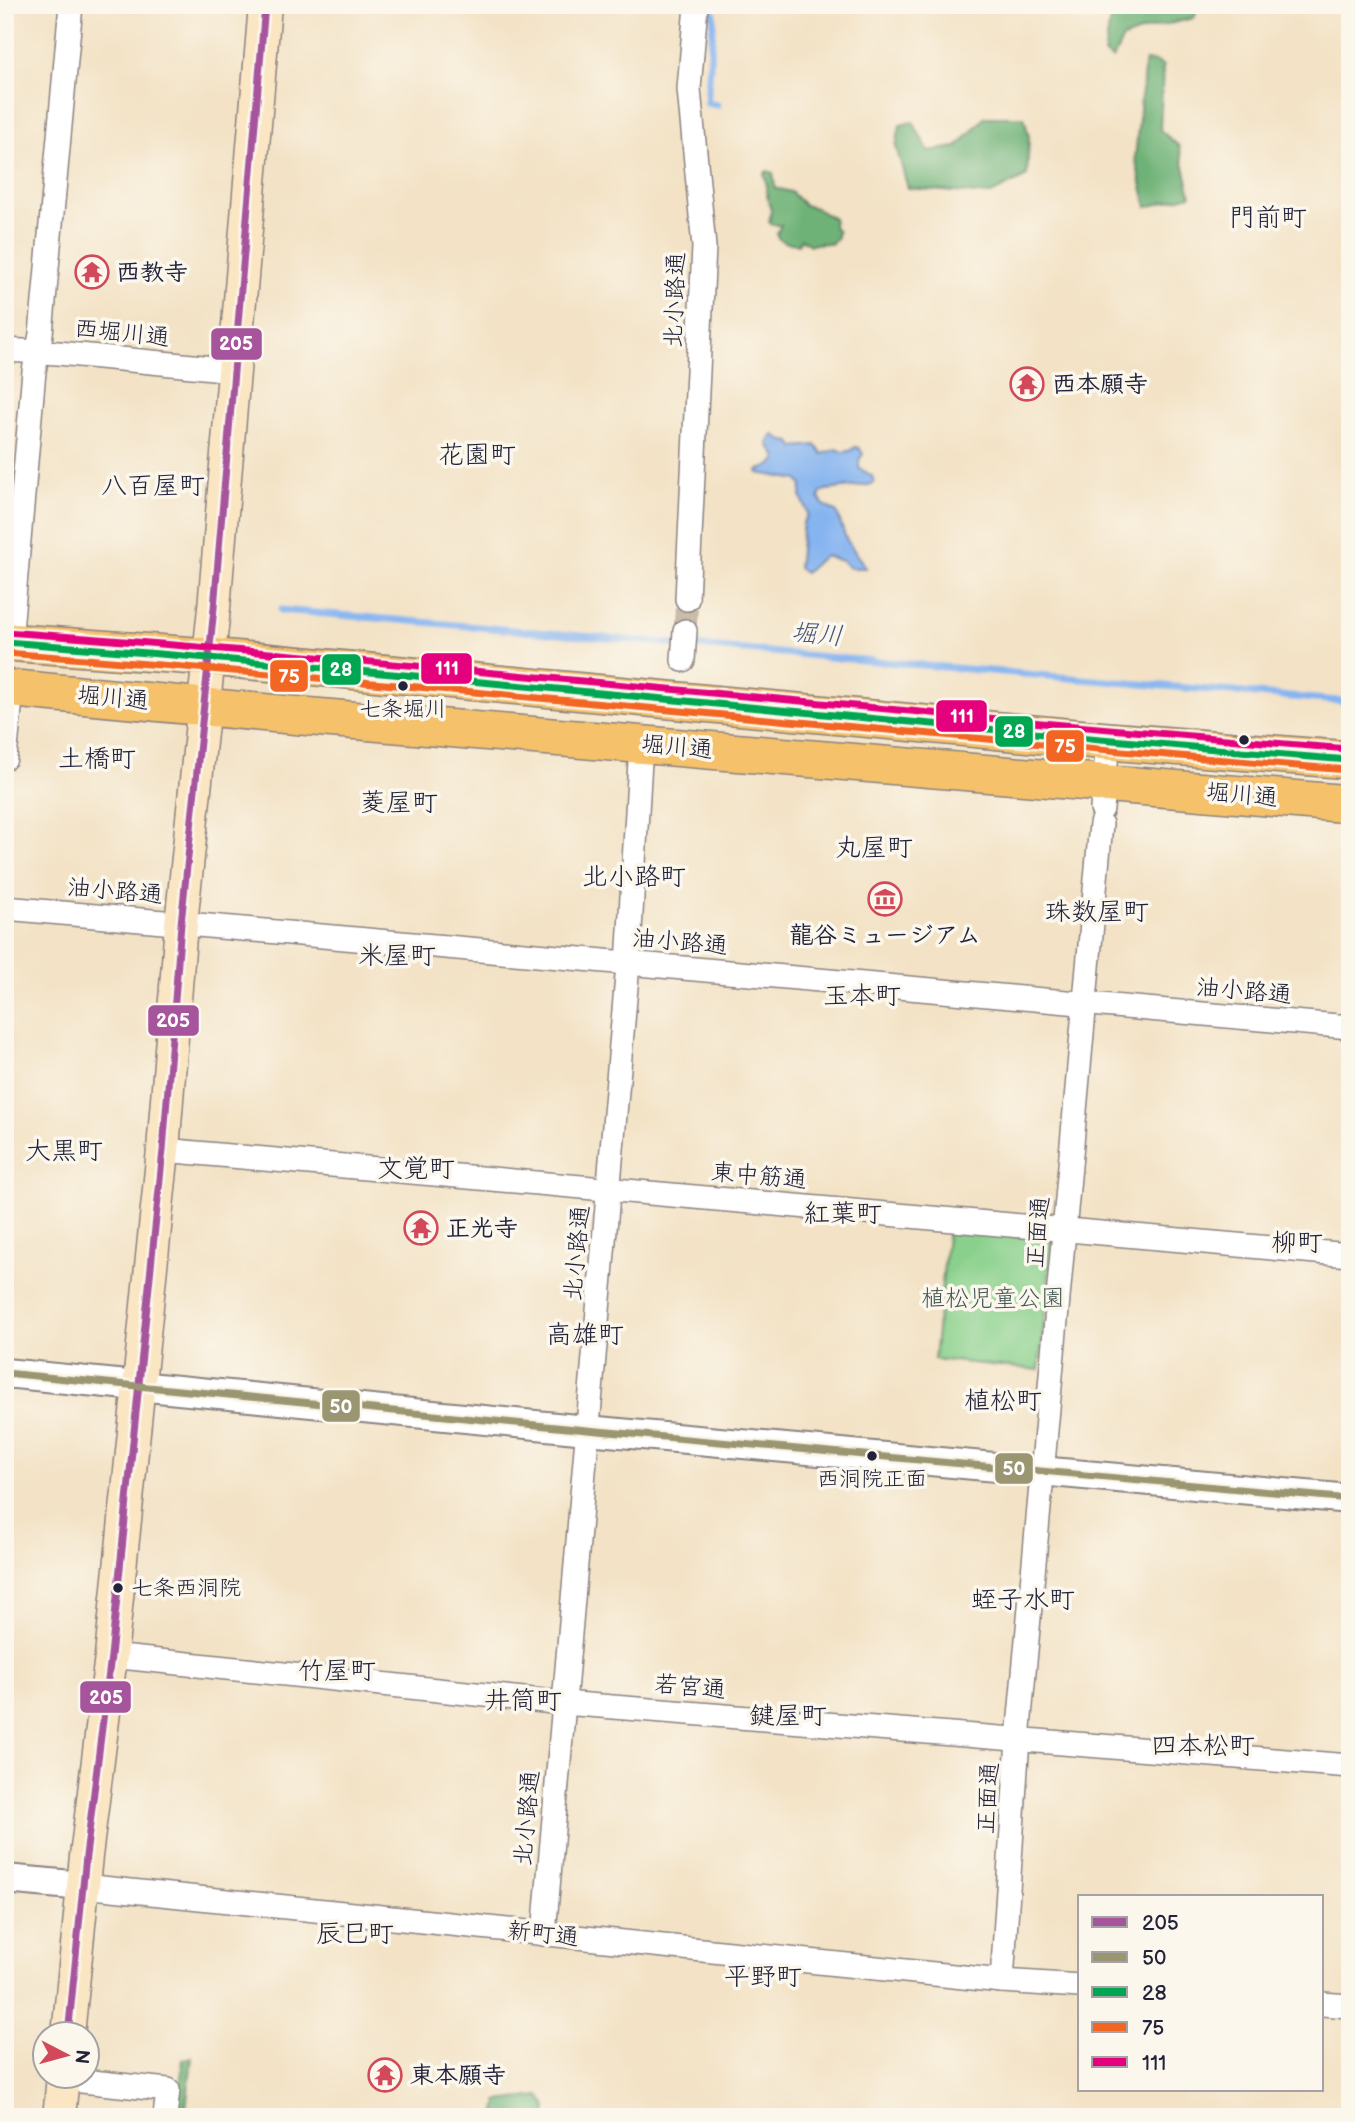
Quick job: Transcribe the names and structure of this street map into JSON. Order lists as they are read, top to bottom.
{
  "streets": {
    "highway": ["堀川通"],
    "street": [
      "北小路通",
      "西堀川通",
      "油小路通",
      "東中筋通",
      "正面通",
      "若宮通",
      "新町通"
    ]
  },
  "crossings": [
    ["北小路通", "堀川通"],
    ["北小路通", "油小路通"],
    ["北小路通", "東中筋通"],
    ["北小路通", "若宮通"],
    ["北小路通", "新町通"],
    ["堀川通", "正面通"],
    ["油小路通", "正面通"],
    ["東中筋通", "正面通"],
    ["正面通", "若宮通"],
    ["正面通", "新町通"]
  ],
  "districts": [
    "門前町",
    "花園町",
    "八百屋町",
    "土橋町",
    "菱屋町",
    "丸屋町",
    "北小路町",
    "珠数屋町",
    "米屋町",
    "玉本町",
    "大黒町",
    "文覚町",
    "紅葉町",
    "柳町",
    "高雄町",
    "植松町",
    "蛭子水町",
    "竹屋町",
    "井筒町",
    "鍵屋町",
    "四本松町",
    "辰巳町",
    "平野町"
  ],
  "water": ["堀川"],
  "parks": ["植松児童公園"],
  "places": {
    "temple": [
      "西教寺",
      "西本願寺",
      "正光寺",
      "東本願寺"
    ],
    "other": ["七条堀川", "西洞院正面", "七条西洞院"],
    "museum": ["龍谷ミュージアム"]
  },
  "lines": [
    "transit line 205",
    "transit line 111",
    "transit line 28",
    "transit line 75",
    "transit line 50"
  ],
  "legend": [
    "205",
    "50",
    "28",
    "75",
    "111"
  ],
  "north": "right"
}
